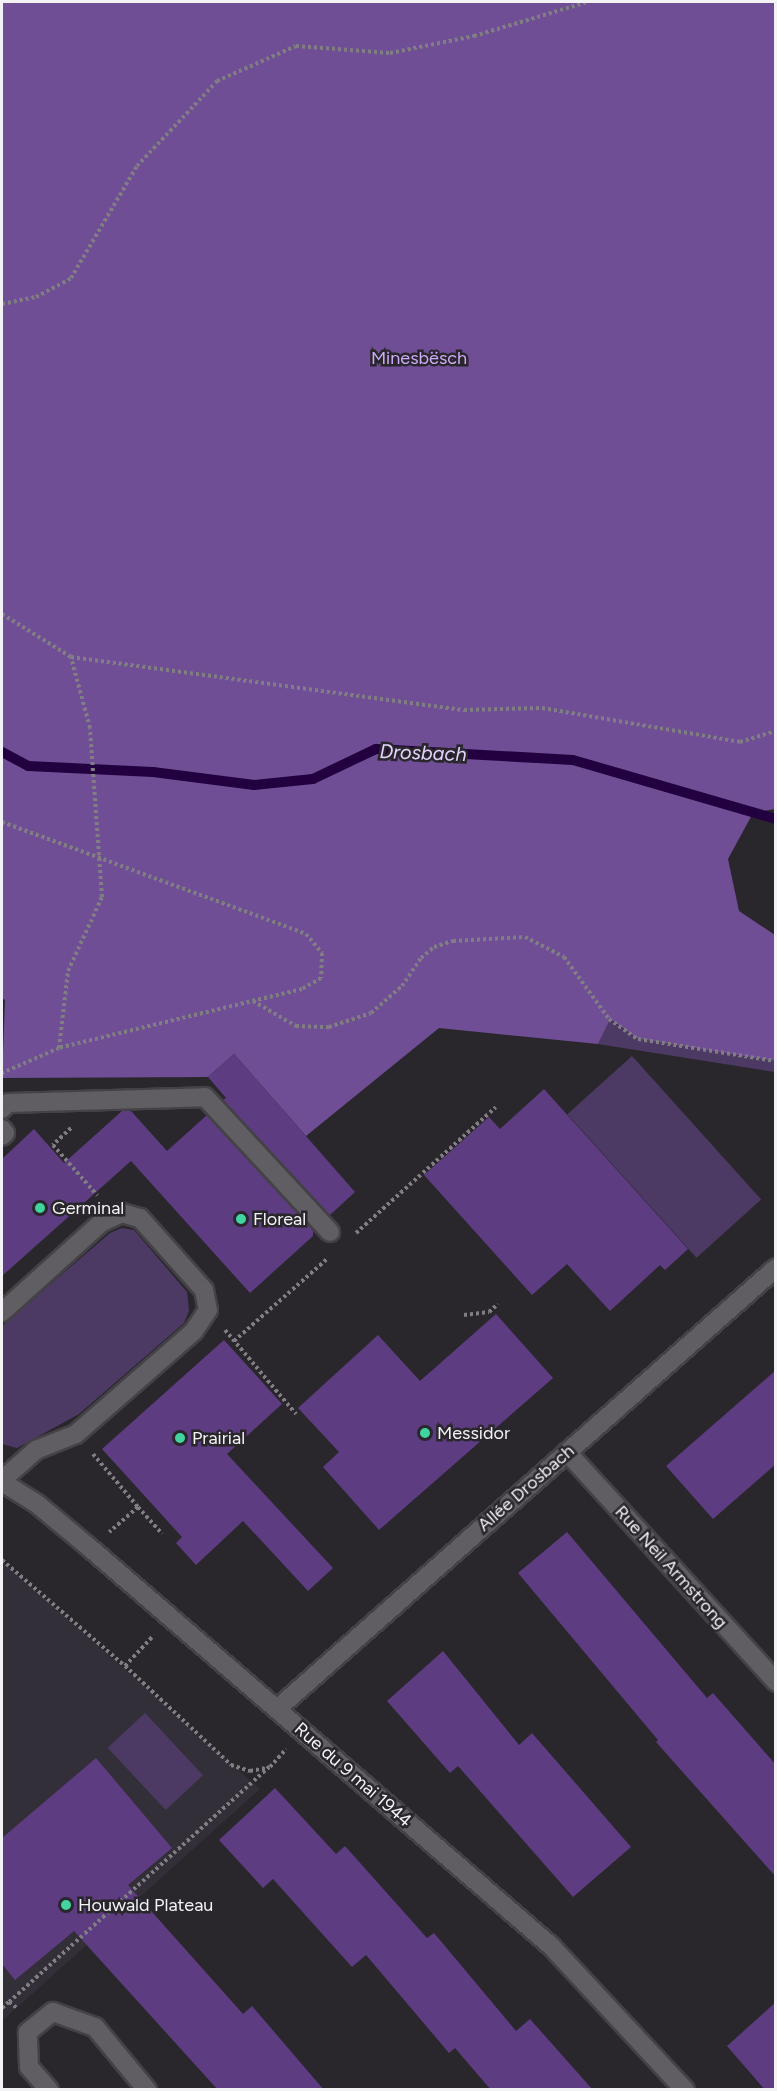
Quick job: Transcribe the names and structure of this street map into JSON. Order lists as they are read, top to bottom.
{
  "streets": {
    "street": ["Allée Drosbach", "Rue Neil Armstrong", "Rue du 9 mai 1944"]
  },
  "crossings": [
    ["Allée Drosbach", "Rue Neil Armstrong"],
    ["Allée Drosbach", "Rue du 9 mai 1944"]
  ],
  "water": ["Drosbach"],
  "parks": ["Minesbësch"],
  "places": [
    "Germinal",
    "Floreal",
    "Messidor",
    "Prairial",
    "Houwald Plateau"
  ]
}
